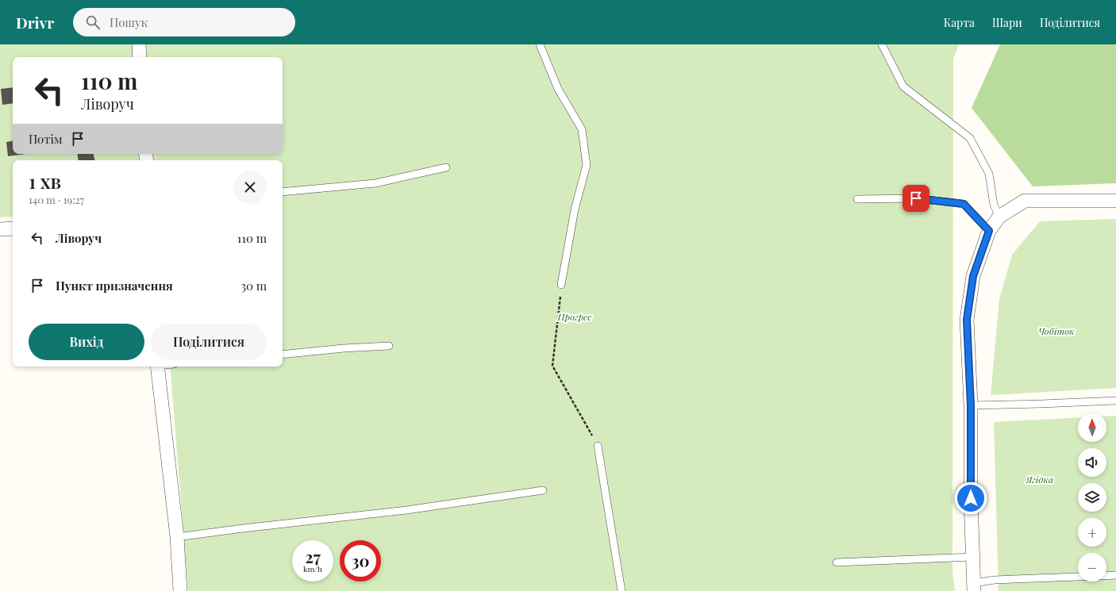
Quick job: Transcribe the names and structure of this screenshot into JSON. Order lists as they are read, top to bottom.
{
  "parks": ["Прогрес", "Чобіток", "Ягідка"],
  "north": "top",
  "page": {
    "header": "Drivr",
    "search": "Пошук",
    "nav": ["Карта", "Шари", "Поділитися"],
    "turn": ["110 m", "Ліворуч"],
    "then": "Потім",
    "heading": ["1 хв", "140 m · 19:27"],
    "list": [
      {
        "name": "Ліворуч",
        "value": "110 m"
      },
      {
        "name": "Пункт призначення",
        "value": "30 m"
      }
    ],
    "buttons": ["Вихід", "Поділитися"],
    "map_buttons": ["+", "−"],
    "speed": "27 km/h",
    "limit": "30"
  }
}
